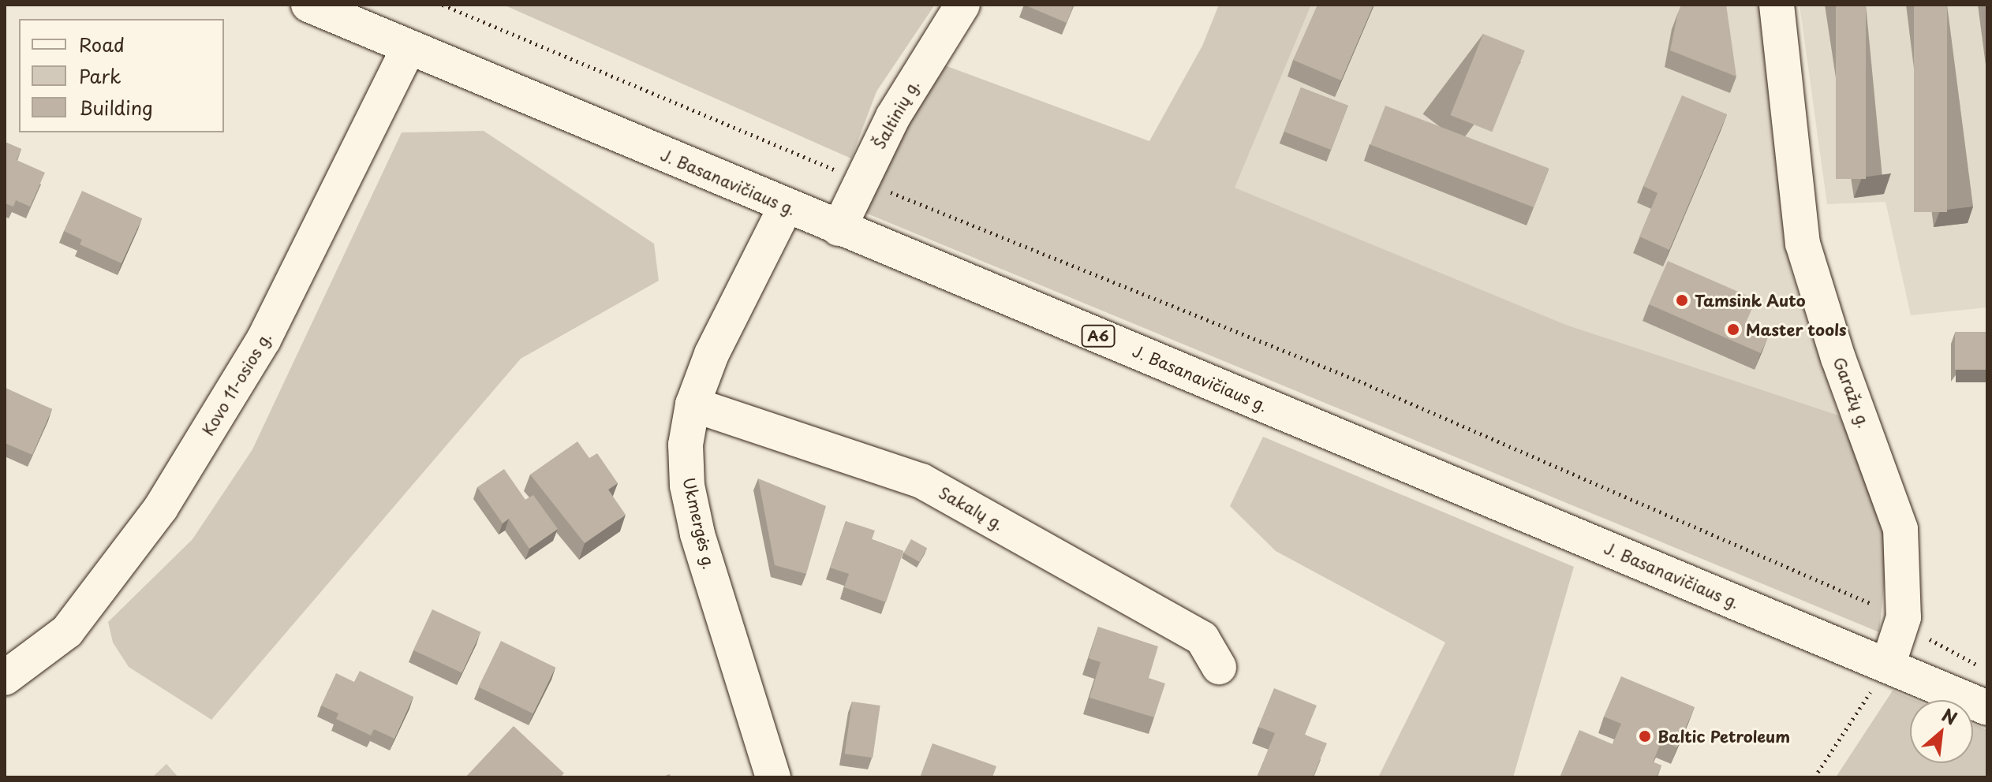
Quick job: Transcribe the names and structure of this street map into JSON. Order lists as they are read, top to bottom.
{
  "streets": {
    "main road": [
      "Šaltinių g.",
      "J. Basanavičiaus g.",
      "A6",
      "Kovo 11-osios g.",
      "Garažų g.",
      "Sakalų g.",
      "Ukmergės g."
    ]
  },
  "crossings": [
    ["Šaltinių g.", "J. Basanavičiaus g."],
    ["J. Basanavičiaus g.", "Kovo 11-osios g."],
    ["J. Basanavičiaus g.", "Garažų g."],
    ["J. Basanavičiaus g.", "Ukmergės g."],
    ["Sakalų g.", "Ukmergės g."]
  ],
  "places": ["Tamsink Auto", "Master tools", "Baltic Petroleum"],
  "legend": ["Road", "Park", "Building"],
  "north": "top right"
}
